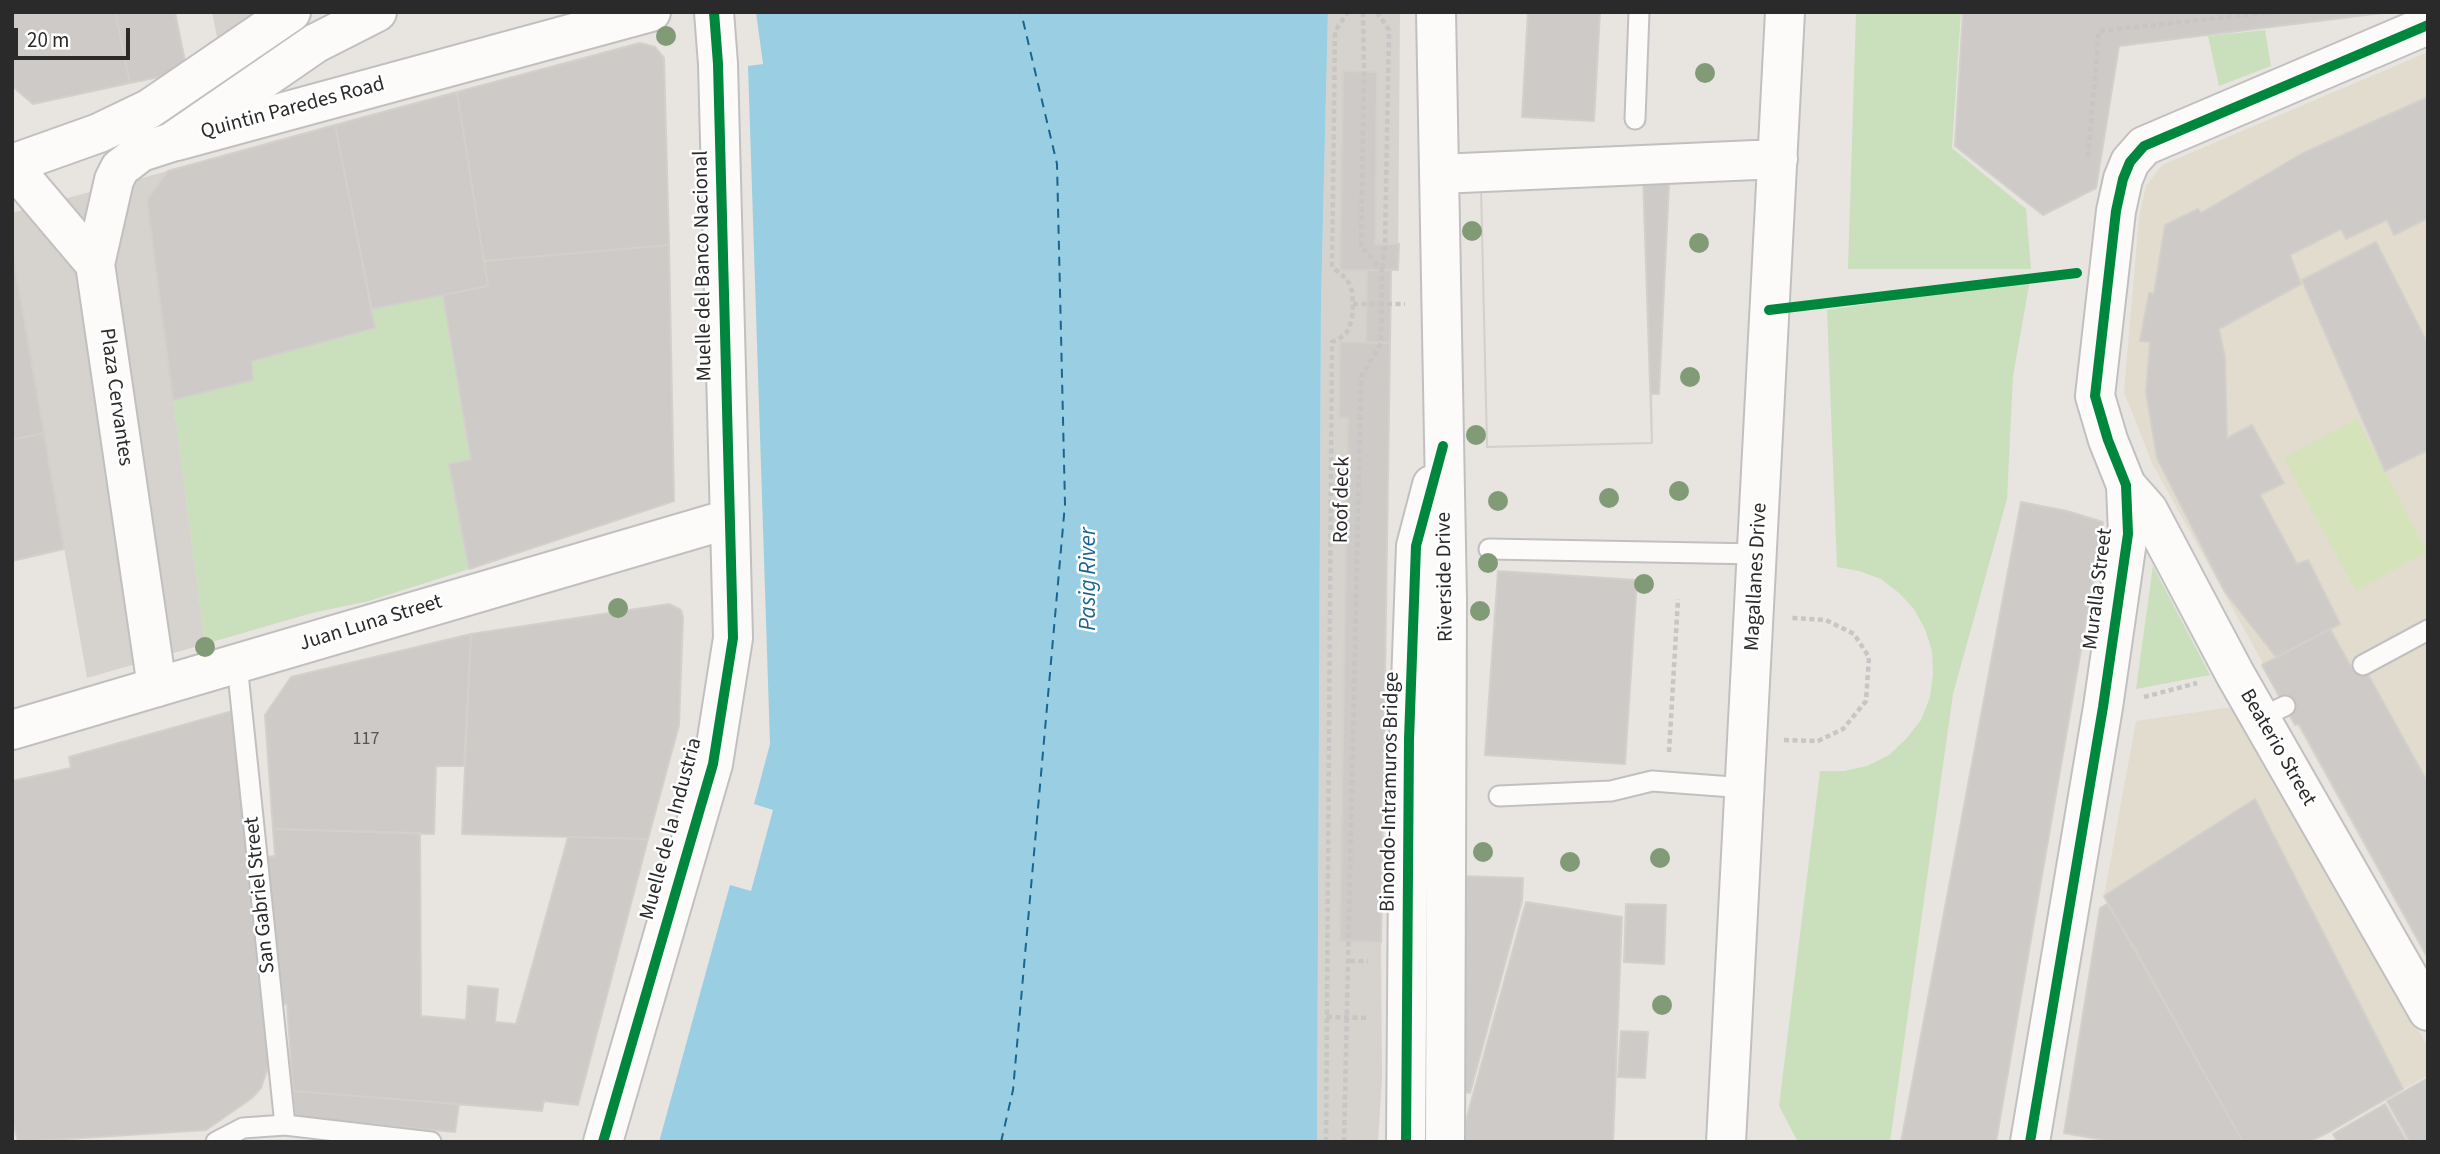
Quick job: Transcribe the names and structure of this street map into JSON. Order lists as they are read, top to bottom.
{
  "streets": {
    "street": [
      "Quintin Paredes Road",
      "Muelle del Banco Nacional",
      "Plaza Cervantes",
      "Riverside Drive",
      "Magallanes Drive",
      "Muralla Street",
      "Juan Luna Street",
      "Beaterio Street",
      "Binondo-Intramuros Bridge",
      "Muelle de la Industria"
    ],
    "lane": ["San Gabriel Street"],
    "path": ["Roof deck"]
  },
  "crossings": [
    ["Quintin Paredes Road", "Plaza Cervantes"],
    ["Muelle del Banco Nacional", "Juan Luna Street"],
    ["Muelle del Banco Nacional", "Muelle de la Industria"],
    ["Plaza Cervantes", "Juan Luna Street"],
    ["Riverside Drive", "Binondo-Intramuros Bridge"],
    ["Muralla Street", "Beaterio Street"],
    ["Juan Luna Street", "Muelle de la Industria"],
    ["Juan Luna Street", "San Gabriel Street"]
  ],
  "water": ["Pasig River"],
  "house_numbers": ["117"],
  "scale_bar": "20 m"
}
